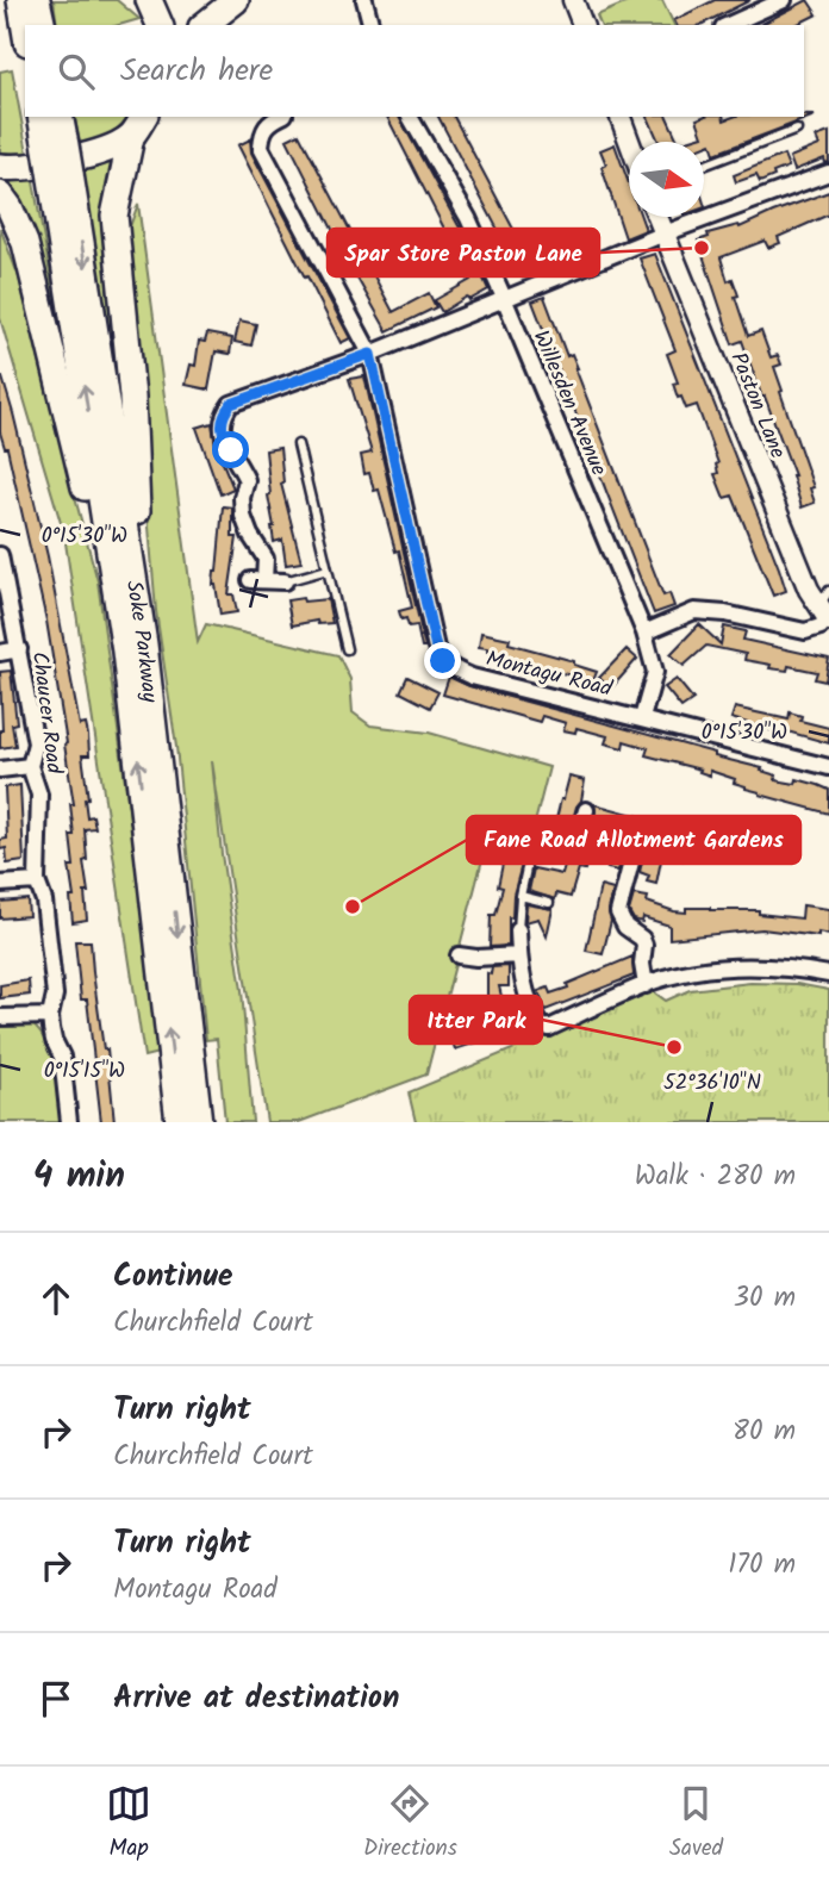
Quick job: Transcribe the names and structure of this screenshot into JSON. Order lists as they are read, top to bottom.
{
  "streets": {
    "highway": ["Soke Parkway"],
    "street": [
      "Willesden Avenue",
      "Paston Lane",
      "Montagu Road",
      "Chaucer Road"
    ]
  },
  "crossings": [
    ["Willesden Avenue", "Montagu Road"]
  ],
  "places": ["Spar Store Paston Lane", "Fane Road Allotment Gardens", "Itter Park"],
  "north": "right",
  "page": {
    "search": "Search here",
    "heading": ["4 min", "Walk · 280 m"],
    "list": [
      ["Continue", "Churchfield Court", "30 m"],
      ["Turn right", "Churchfield Court", "80 m"],
      ["Turn right", "Montagu Road", "170 m"],
      "Arrive at destination"
    ],
    "nav": ["Map", "Directions", "Saved"]
  },
  "coordinates": ["0°15'30\"W", "0°15'15\"W", "52°36'10\"N"]
}
